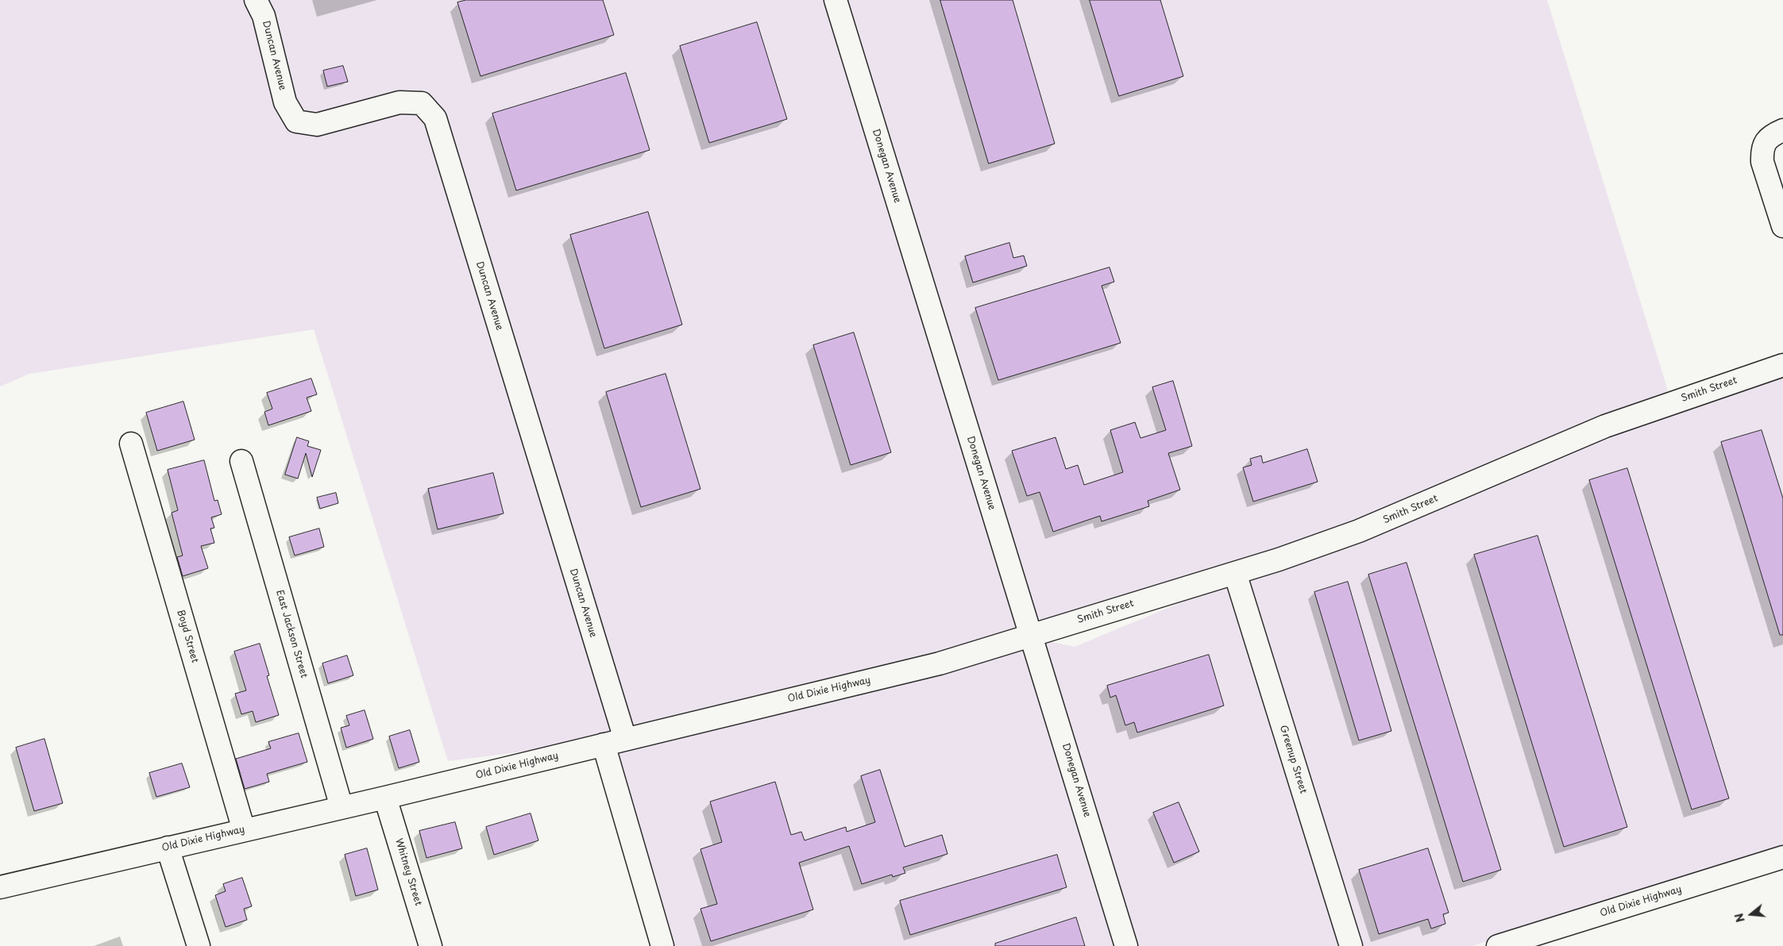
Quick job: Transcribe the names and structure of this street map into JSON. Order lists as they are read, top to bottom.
{
  "streets": {
    "street": [
      "Duncan Avenue",
      "Donegan Avenue",
      "Smith Street",
      "East Jackson Street",
      "Boyd Street",
      "Old Dixie Highway",
      "Greenup Street",
      "Whitney Street"
    ]
  },
  "crossings": [
    ["Duncan Avenue", "Old Dixie Highway"],
    ["Donegan Avenue", "Smith Street"],
    ["Donegan Avenue", "Old Dixie Highway"],
    ["Smith Street", "Old Dixie Highway"],
    ["Smith Street", "Greenup Street"],
    ["East Jackson Street", "Old Dixie Highway"],
    ["Boyd Street", "Old Dixie Highway"],
    ["Old Dixie Highway", "Whitney Street"]
  ],
  "north": "left"
}
